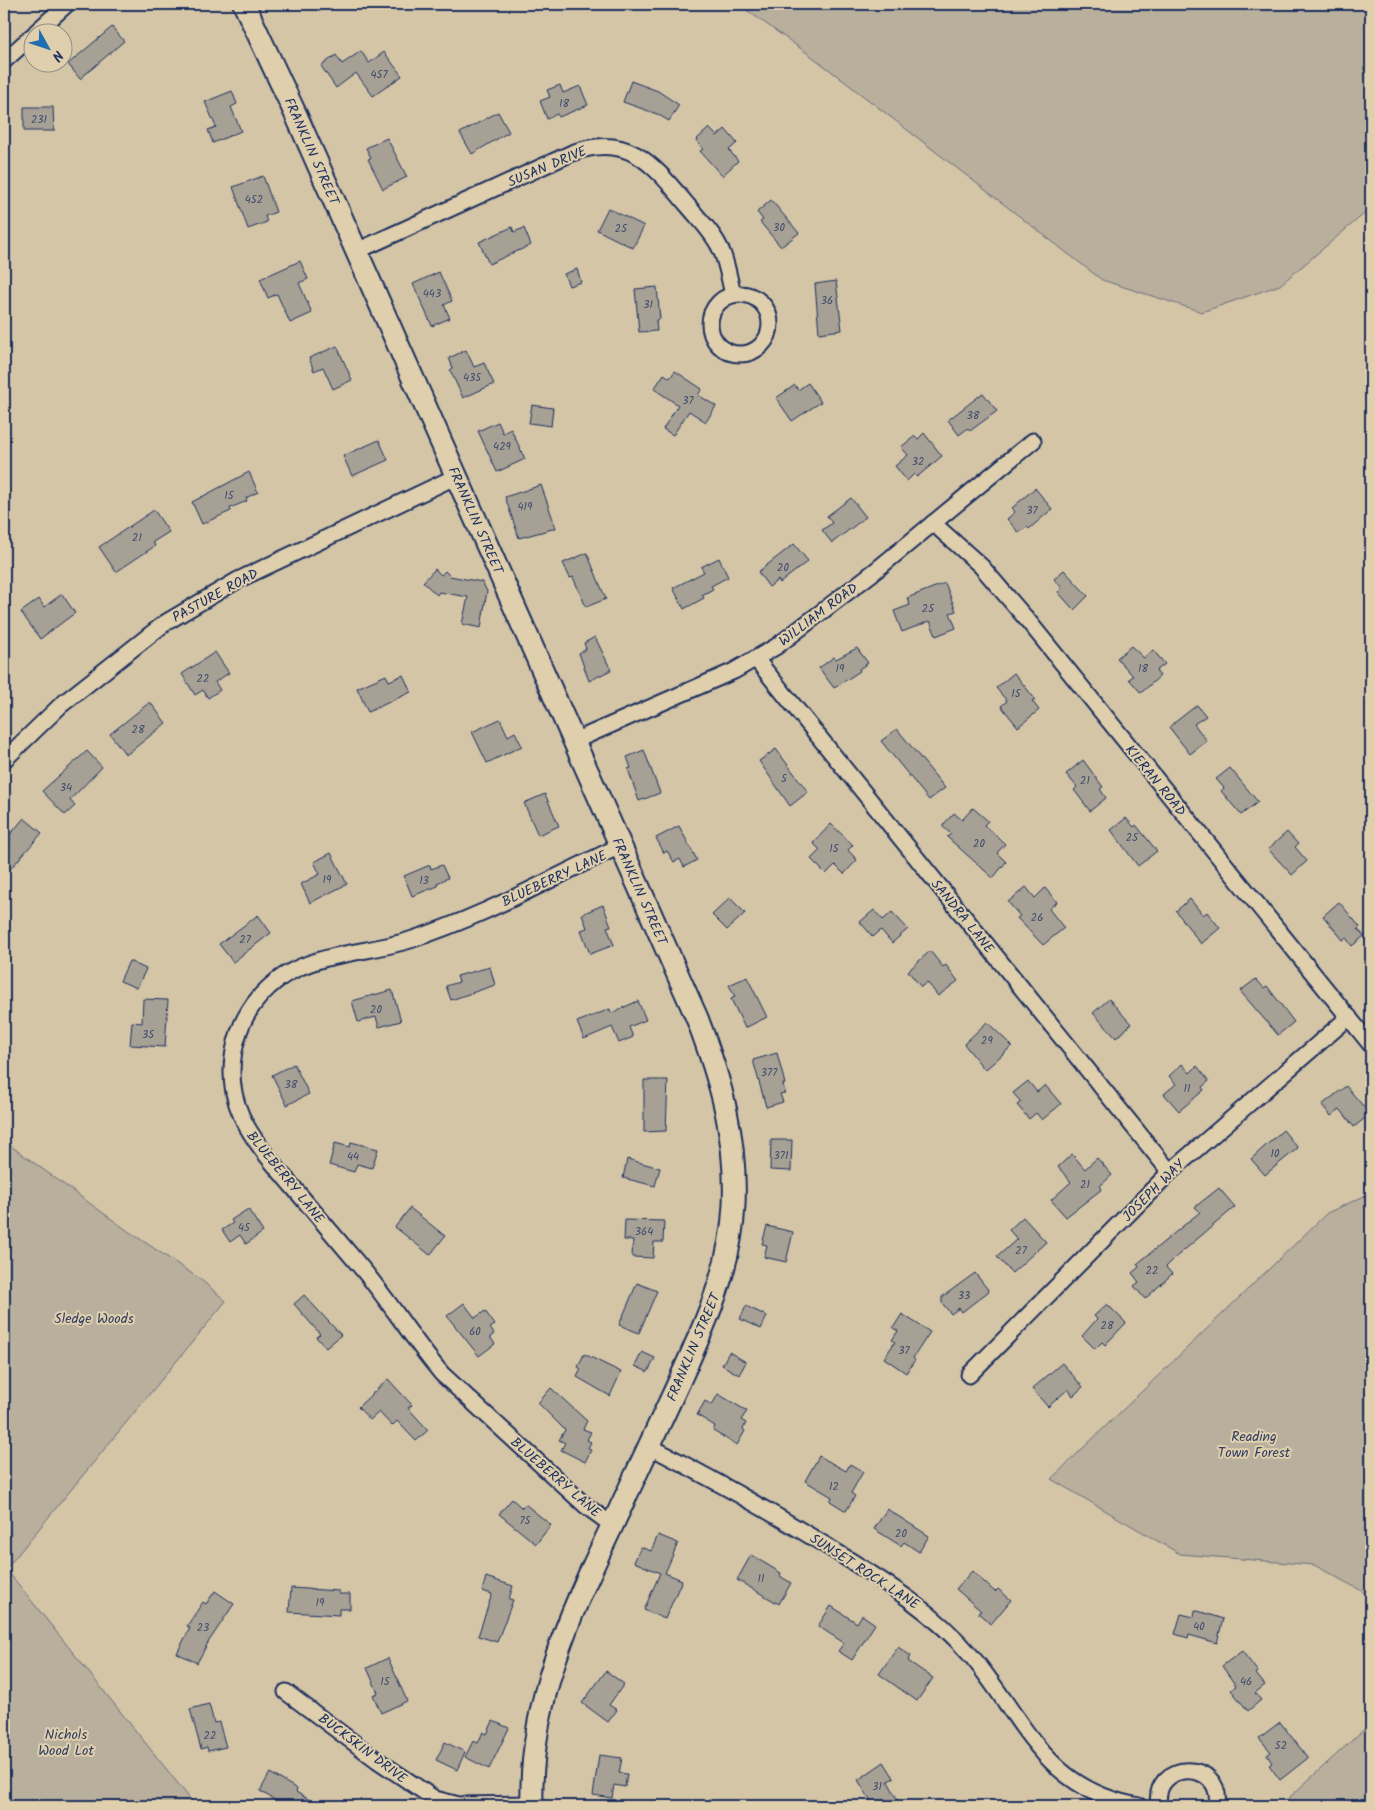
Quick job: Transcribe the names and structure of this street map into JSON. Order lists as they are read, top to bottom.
{
  "streets": {
    "main road": ["FRANKLIN STREET"],
    "street": [
      "SUSAN DRIVE",
      "PASTURE ROAD",
      "WILLIAM ROAD",
      "KIERAN ROAD",
      "BLUEBERRY LANE",
      "SANDRA LANE",
      "JOSEPH WAY",
      "SUNSET ROCK LANE",
      "BUCKSKIN DRIVE"
    ]
  },
  "crossings": [
    ["FRANKLIN STREET", "SUSAN DRIVE"],
    ["FRANKLIN STREET", "PASTURE ROAD"],
    ["FRANKLIN STREET", "WILLIAM ROAD"],
    ["FRANKLIN STREET", "BLUEBERRY LANE"],
    ["FRANKLIN STREET", "SUNSET ROCK LANE"],
    ["FRANKLIN STREET", "BUCKSKIN DRIVE"],
    ["WILLIAM ROAD", "KIERAN ROAD"],
    ["WILLIAM ROAD", "SANDRA LANE"],
    ["KIERAN ROAD", "JOSEPH WAY"],
    ["SANDRA LANE", "JOSEPH WAY"]
  ],
  "parks": ["Sledge Woods", "Reading Town Forest", "Nichols Wood Lot"],
  "house_numbers": [
    "457",
    "18",
    "231",
    "452",
    "30",
    "25",
    "443",
    "36",
    "31",
    "435",
    "37",
    "38",
    "429",
    "32",
    "15",
    "419",
    "37",
    "21",
    "20",
    "25",
    "19",
    "18",
    "22",
    "15",
    "28",
    "5",
    "21",
    "34",
    "25",
    "20",
    "15",
    "19",
    "13",
    "26",
    "27",
    "20",
    "35",
    "29",
    "377",
    "38",
    "11",
    "10",
    "371",
    "44",
    "21",
    "45",
    "364",
    "27",
    "22",
    "33",
    "28",
    "60",
    "37",
    "12",
    "75",
    "20",
    "11",
    "19",
    "40",
    "23",
    "15",
    "46",
    "22",
    "52",
    "31"
  ],
  "north": "bottom right"
}
